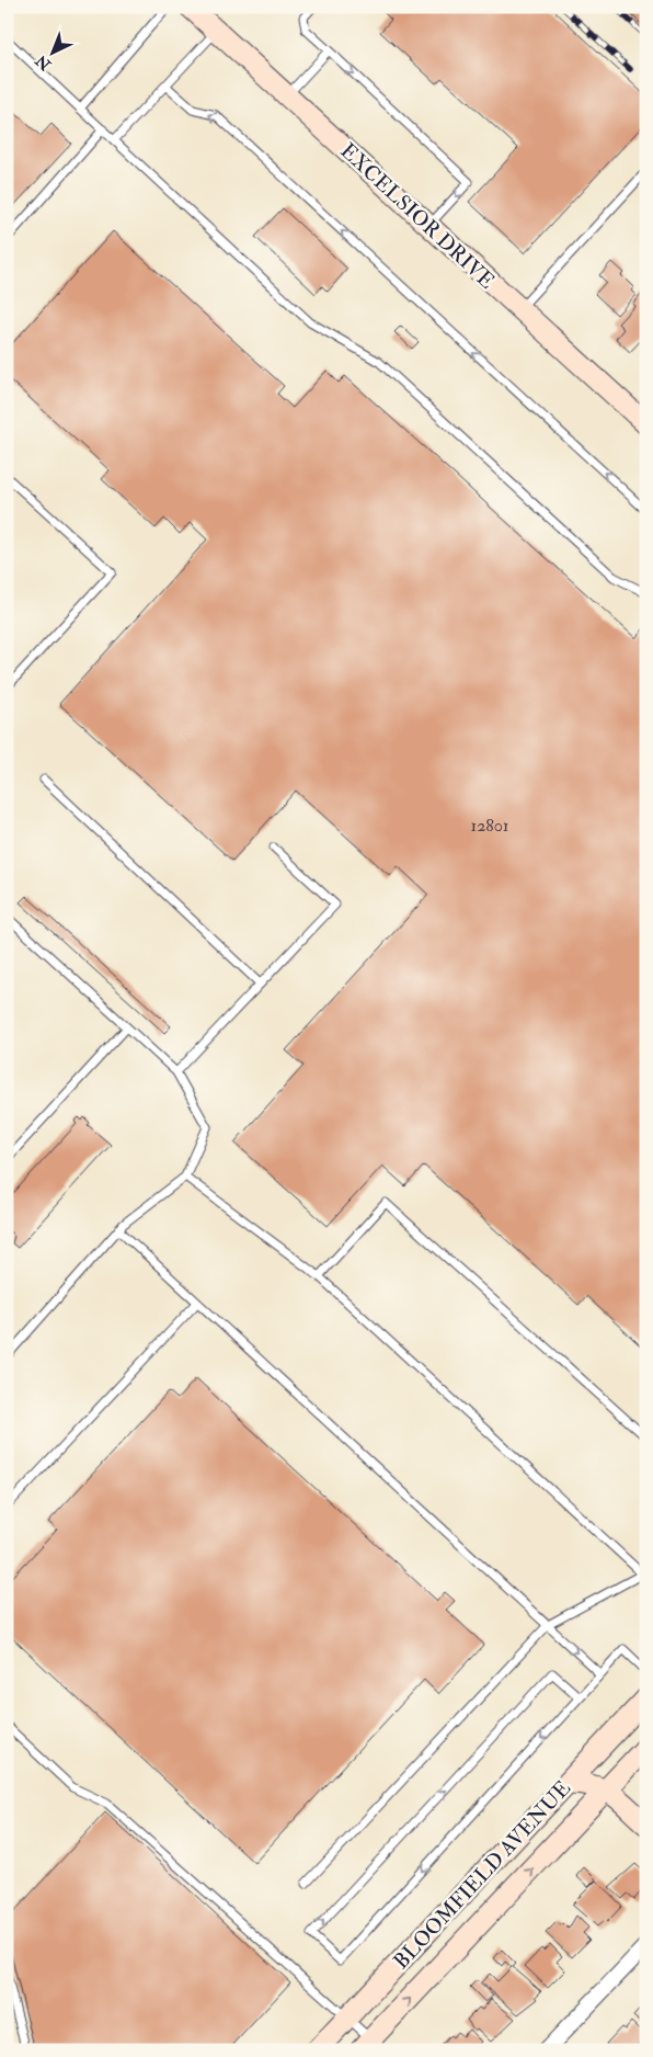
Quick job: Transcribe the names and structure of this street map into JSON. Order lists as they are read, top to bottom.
{
  "streets": {
    "main road": ["EXCELSIOR DRIVE", "BLOOMFIELD AVENUE"]
  },
  "house_numbers": ["12801"],
  "north": "bottom left"
}
